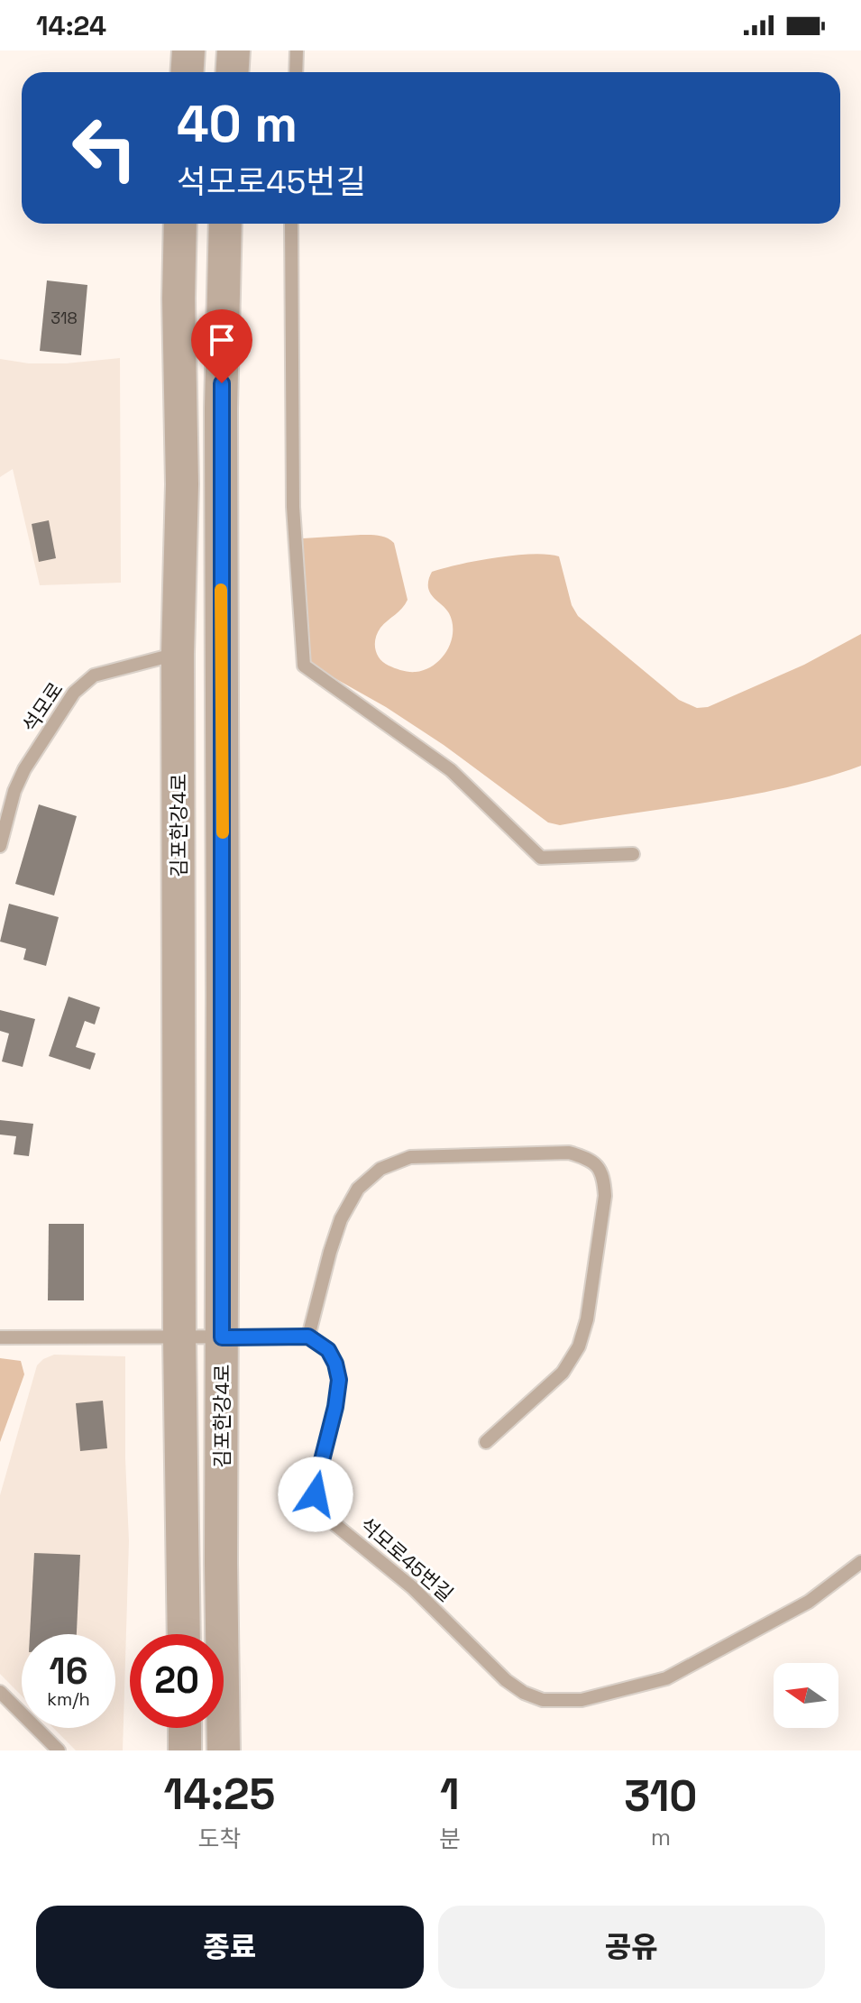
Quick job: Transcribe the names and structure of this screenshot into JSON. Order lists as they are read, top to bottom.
{
  "streets": {
    "street": ["김포한강4로"],
    "lane": ["석모로", "석모로45번길"]
  },
  "crossings": [
    ["석모로", "김포한강4로"]
  ],
  "house_numbers": ["318"],
  "north": "left",
  "page": {
    "status": "14:24",
    "turn": ["40 m", "석모로45번길"],
    "speed": "16 km/h",
    "limit": "20",
    "eta": [
      "14:25",
      "도착",
      "1",
      "분",
      "310",
      "m"
    ],
    "buttons": ["종료", "공유"]
  }
}
